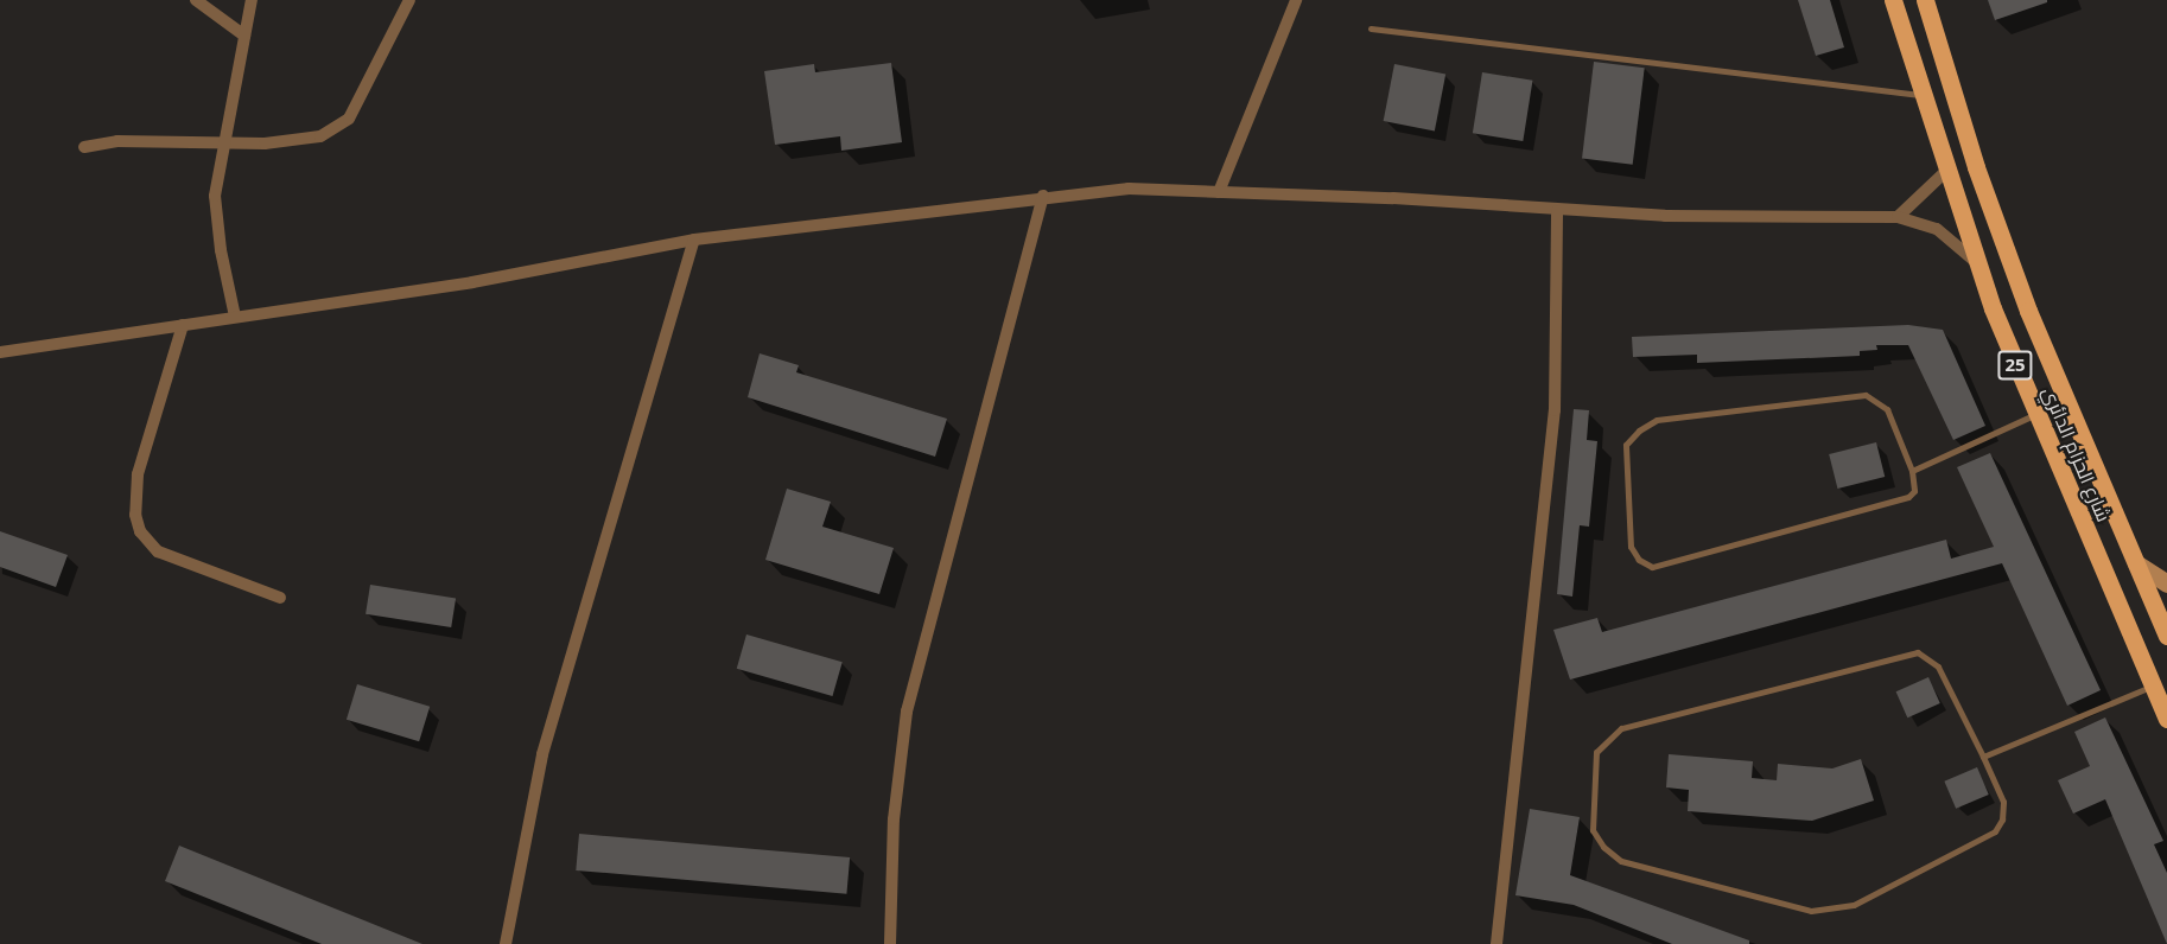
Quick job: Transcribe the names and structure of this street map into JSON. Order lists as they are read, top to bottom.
{
  "streets": {
    "main road": ["25", "شارع الحزام الدائري"]
  }
}
